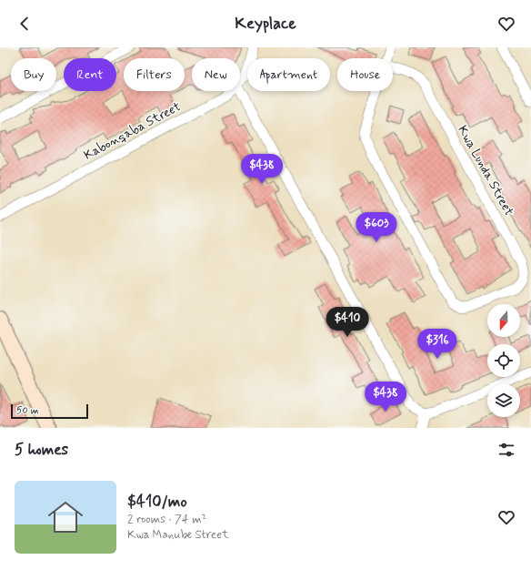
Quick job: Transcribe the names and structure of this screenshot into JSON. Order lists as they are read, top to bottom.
{
  "streets": {
    "street": ["Kabonqaba Street", "Kwa Lunda Street"]
  },
  "scale_bar": "50 m",
  "north": "bottom",
  "page": {
    "header": "Keyplace",
    "chip": [
      "Buy",
      "Rent",
      "Filters",
      "New",
      "Apartment",
      "House"
    ],
    "price": [
      "$438",
      "$603",
      "$410",
      "$316",
      "$438"
    ],
    "scale": "50 m",
    "heading": "5 homes",
    "list": [
      {
        "name": "$410/mo",
        "note": "2 rooms · 74 m² · Kwa Manube Street"
      }
    ]
  }
}
